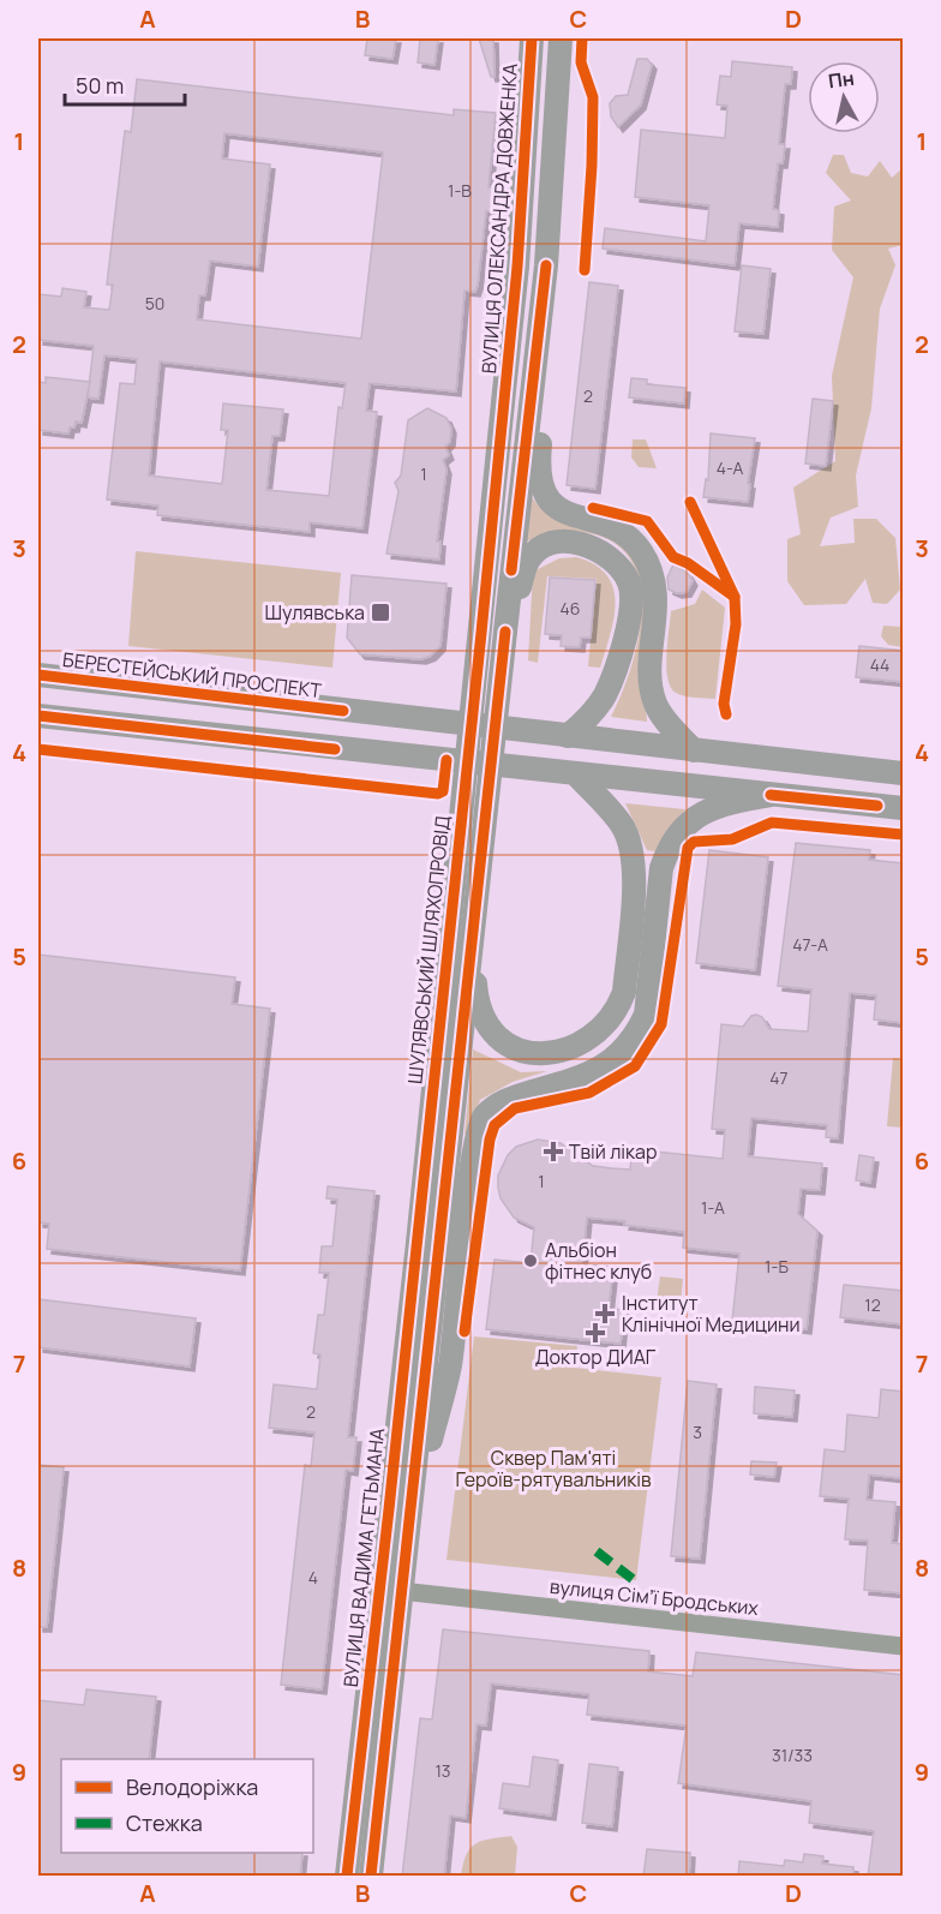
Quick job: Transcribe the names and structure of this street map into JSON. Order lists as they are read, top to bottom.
{
  "streets": {
    "main road": [
      "ВУЛИЦЯ ОЛЕКСАНДРА ДОВЖЕНКА",
      "БЕРЕСТЕЙСЬКИЙ ПРОСПЕКТ",
      "ШУЛЯВСЬКИЙ ШЛЯХОПРОВІД",
      "ВУЛИЦЯ ВАДИМА ГЕТЬМАНА"
    ],
    "street": ["вулиця Сімʼї Бродських"]
  },
  "crossings": [
    ["ВУЛИЦЯ ОЛЕКСАНДРА ДОВЖЕНКА", "ШУЛЯВСЬКИЙ ШЛЯХОПРОВІД"],
    ["ШУЛЯВСЬКИЙ ШЛЯХОПРОВІД", "ВУЛИЦЯ ВАДИМА ГЕТЬМАНА"],
    ["ВУЛИЦЯ ВАДИМА ГЕТЬМАНА", "вулиця Сімʼї Бродських"]
  ],
  "parks": ["Сквер Пам'яті Героїв-рятувальників"],
  "places": {
    "transit": ["Шулявська"],
    "health": ["Твій лікар", "Інститут Клінічної Медицини", "Доктор ДИАГ"],
    "other": ["Альбіон фітнес клуб"]
  },
  "house_numbers": [
    "1-В",
    "50",
    "2",
    "4-А",
    "1",
    "46",
    "44",
    "47-А",
    "47",
    "1",
    "1-А",
    "1-Б",
    "12",
    "2",
    "3",
    "4",
    "31/33",
    "13"
  ],
  "legend": ["Велодоріжка", "Стежка"],
  "scale_bar": "50 m",
  "north": "top",
  "grid": {
    "columns": [
      "A",
      "B",
      "C",
      "D"
    ],
    "rows": [
      "1",
      "2",
      "3",
      "4",
      "5",
      "6",
      "7",
      "8",
      "9"
    ]
  }
}
